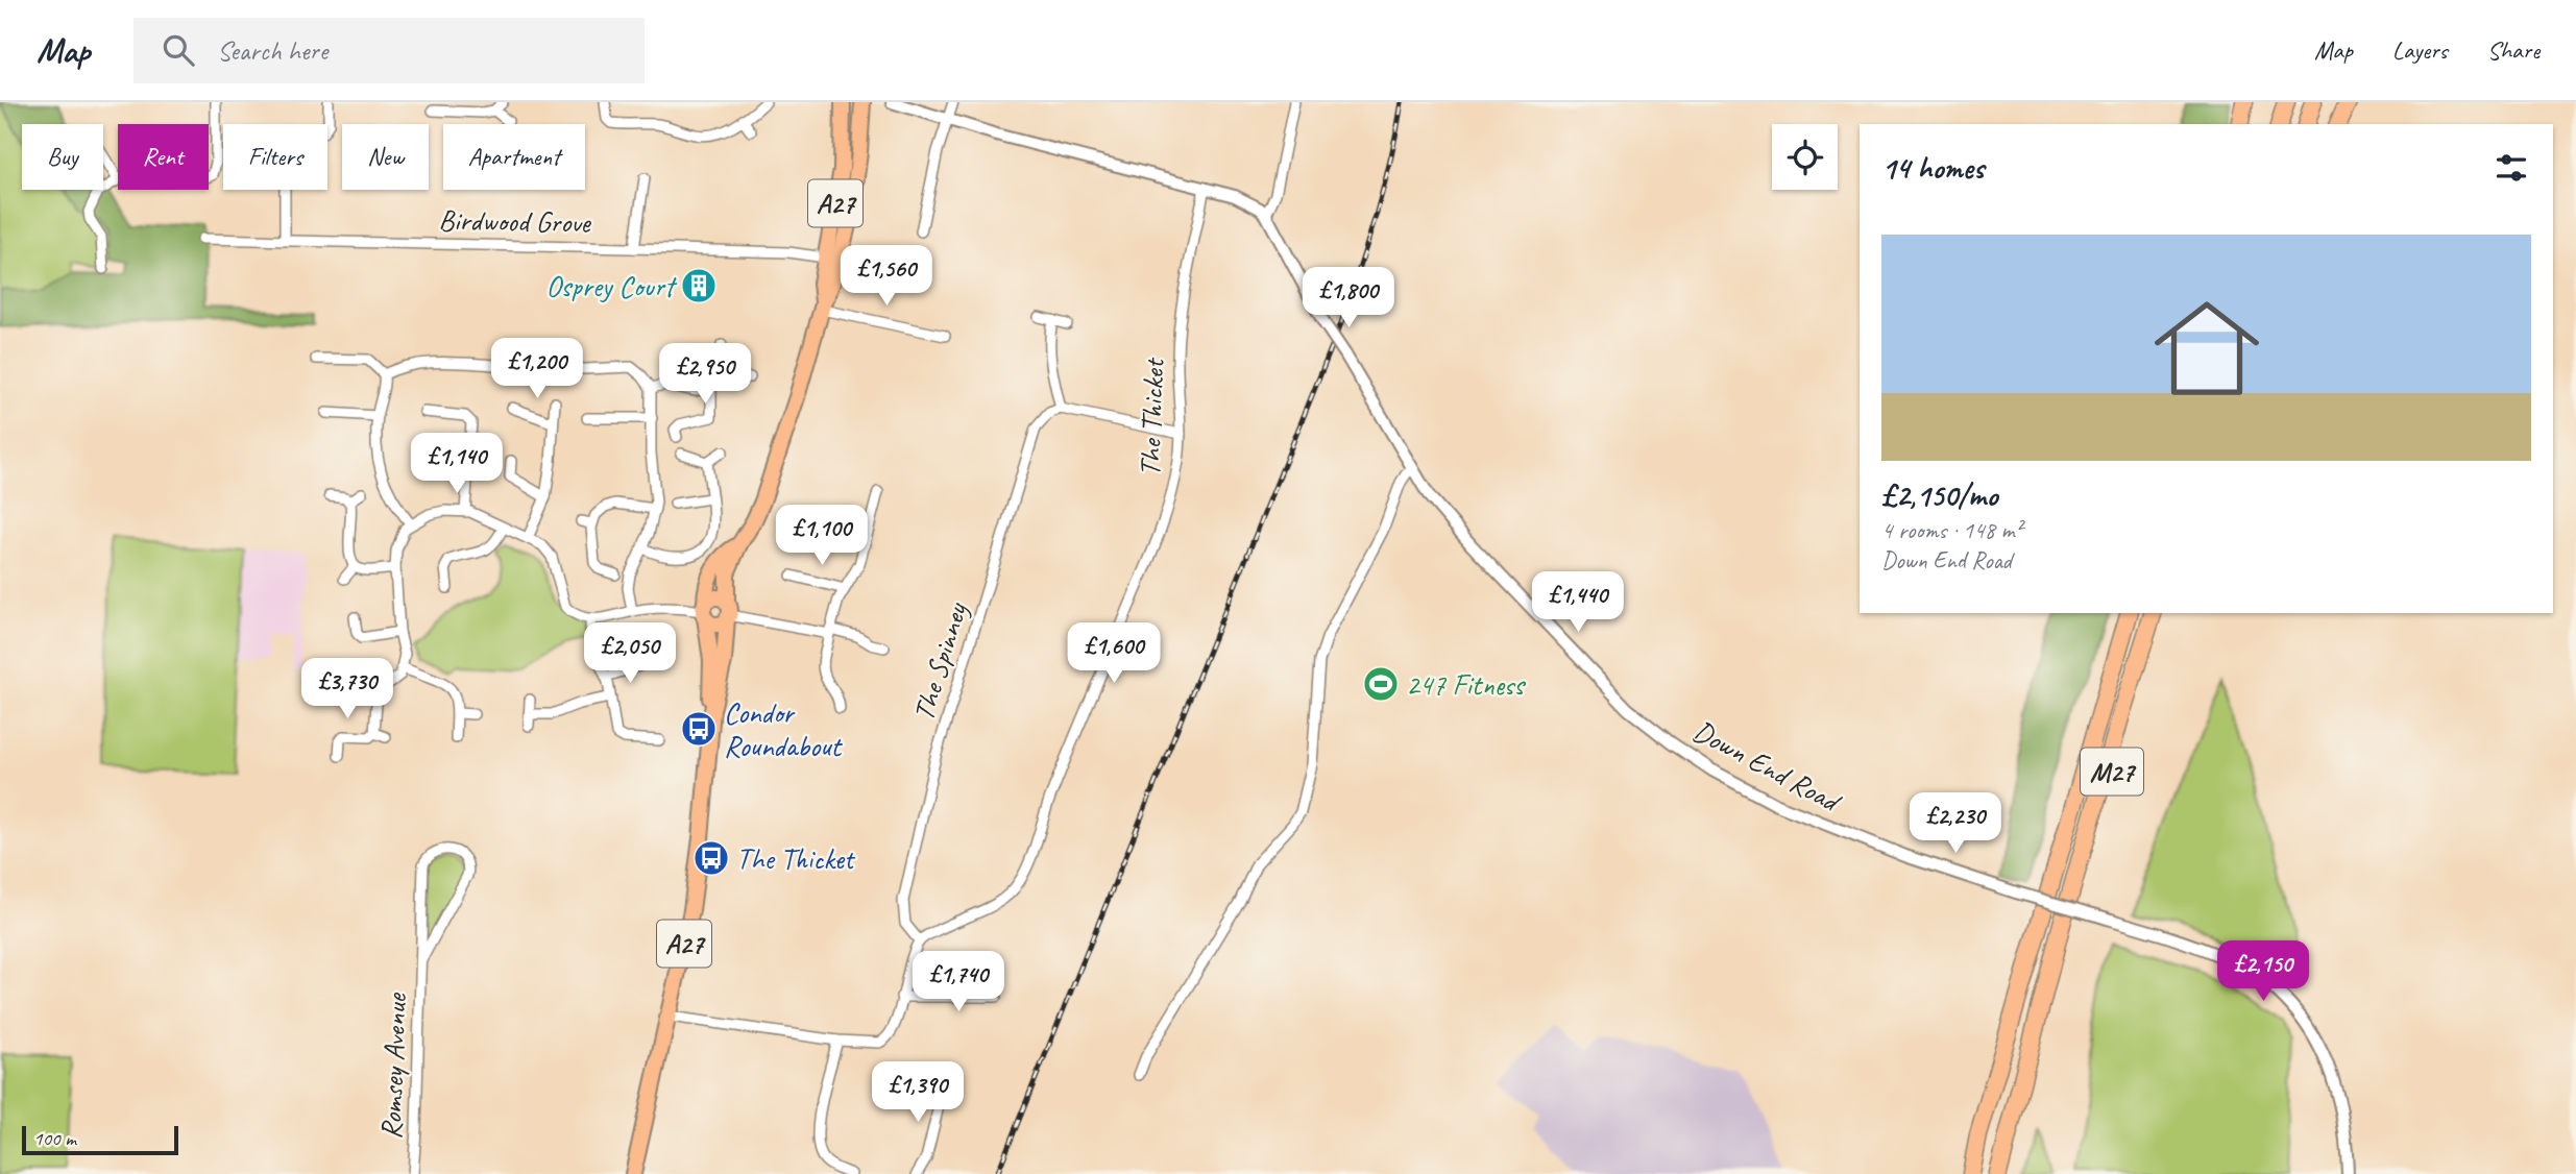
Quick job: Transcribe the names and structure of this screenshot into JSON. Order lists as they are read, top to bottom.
{
  "streets": {
    "highway": ["M27"],
    "main road": ["A27"],
    "street": [
      "Birdwood Grove",
      "The Thicket",
      "The Spinney",
      "Down End Road",
      "Romsey Avenue"
    ]
  },
  "crossings": [
    ["A27", "Birdwood Grove"],
    ["The Thicket", "The Spinney"]
  ],
  "places": {
    "building": ["Osprey Court"],
    "sports": ["247 Fitness"],
    "bus stop": ["Condor Roundabout", "The Thicket"]
  },
  "scale_bar": "100 m",
  "page": {
    "header": "Map",
    "search": "Search here",
    "nav": ["Map", "Layers", "Share"],
    "chip": [
      "Buy",
      "Rent",
      "Filters",
      "New",
      "Apartment"
    ],
    "heading": "14 homes",
    "list": [
      {
        "name": "£2,150/mo",
        "note": "4 rooms · 148 m² · Down End Road"
      }
    ],
    "price": [
      "£1,560",
      "£1,800",
      "£1,200",
      "£2,950",
      "£1,140",
      "£1,100",
      "£1,440",
      "£2,050",
      "£1,600",
      "£3,730",
      "£2,230",
      "£2,150",
      "£1,740",
      "£1,390"
    ],
    "scale": "100 m"
  }
}
